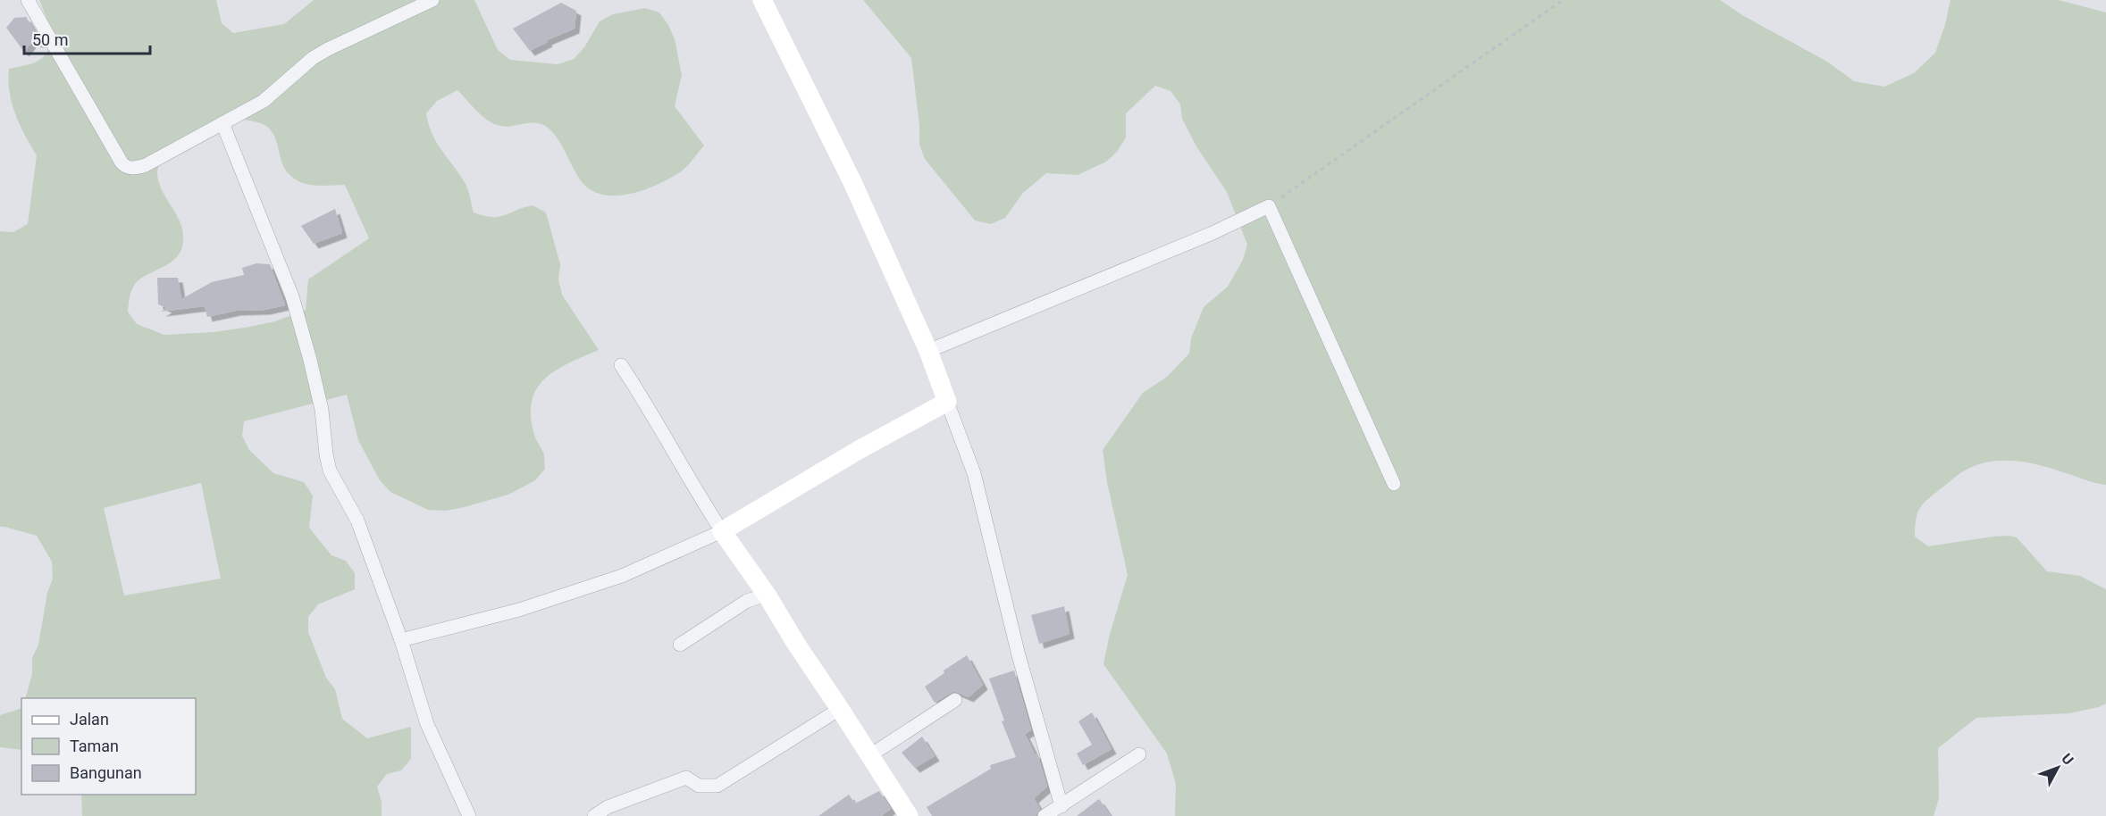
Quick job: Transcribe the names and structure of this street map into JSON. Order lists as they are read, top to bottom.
{
  "legend": ["Jalan", "Taman", "Bangunan"],
  "scale_bar": "50 m",
  "north": "top right"
}
